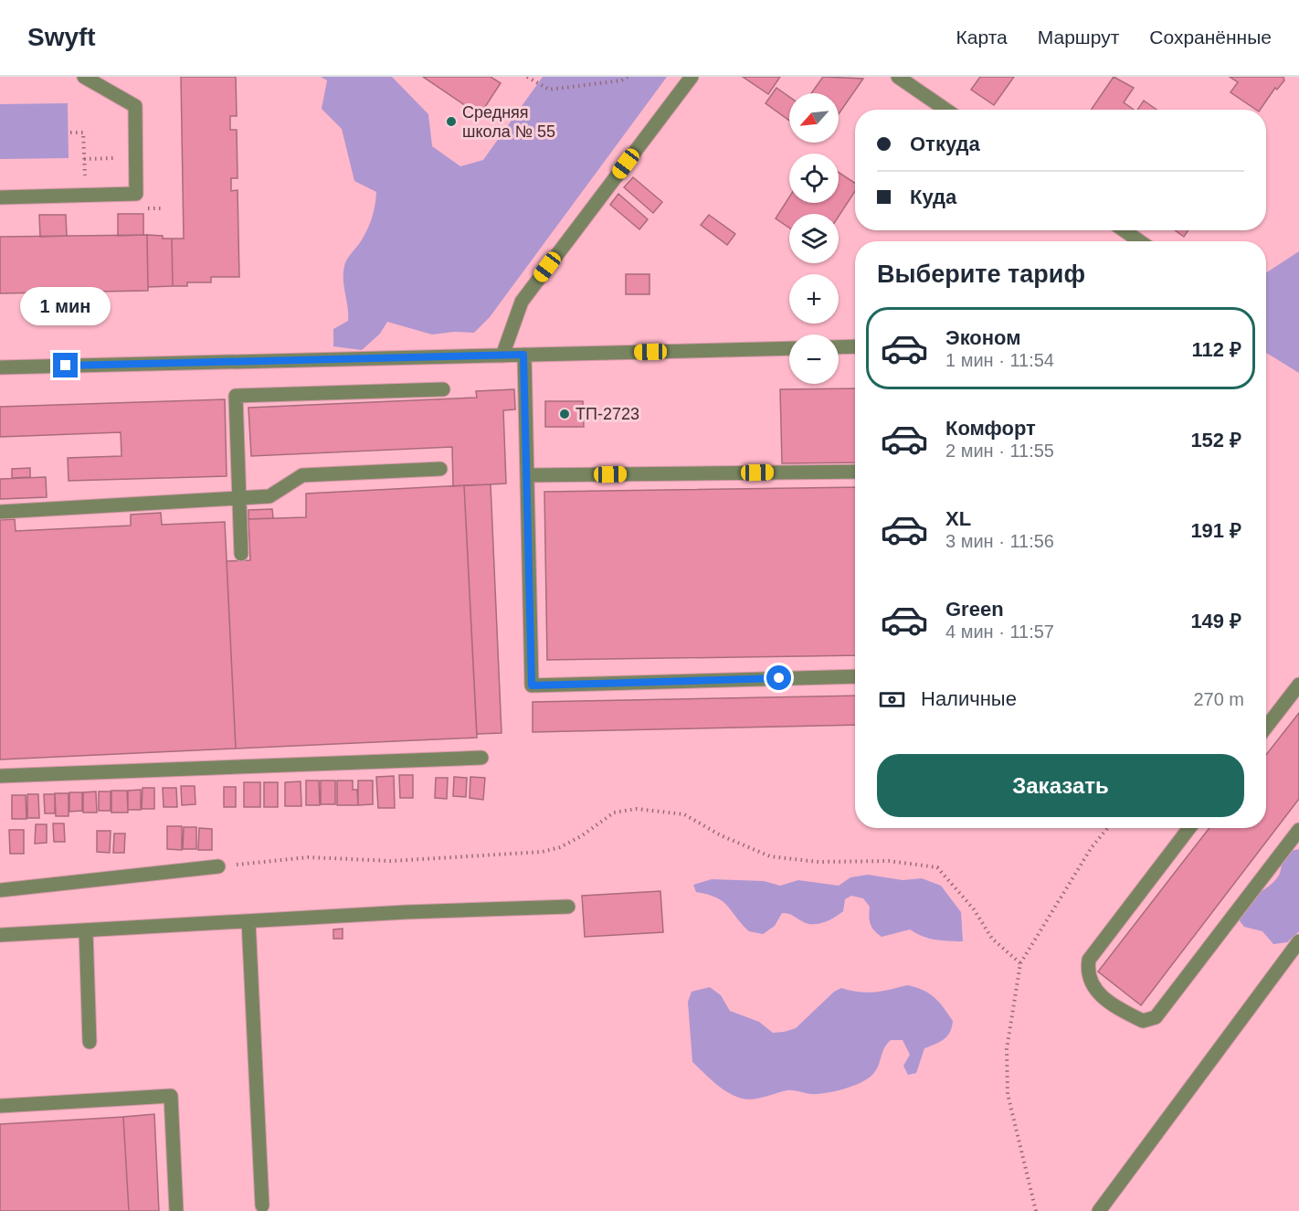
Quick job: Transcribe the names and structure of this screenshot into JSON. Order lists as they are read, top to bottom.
{
  "places": ["Средняя школа № 55", "ТП-2723"],
  "north": "bottom left",
  "page": {
    "header": "Swyft",
    "nav": ["Карта", "Маршрут", "Сохранённые"],
    "map_buttons": ["+", "−"],
    "banner": ["Откуда", "Куда"],
    "heading": "Выберите тариф",
    "bubble": "1 мин",
    "list": [
      {
        "name": "Эконом",
        "note": "1 мин · 11:54",
        "value": "112 ₽"
      },
      {
        "name": "Комфорт",
        "note": "2 мин · 11:55",
        "value": "152 ₽"
      },
      {
        "name": "XL",
        "note": "3 мин · 11:56",
        "value": "191 ₽"
      },
      {
        "name": "Green",
        "note": "4 мин · 11:57",
        "value": "149 ₽"
      }
    ],
    "pay": ["Наличные", "270 m"],
    "buttons": "Заказать"
  }
}
